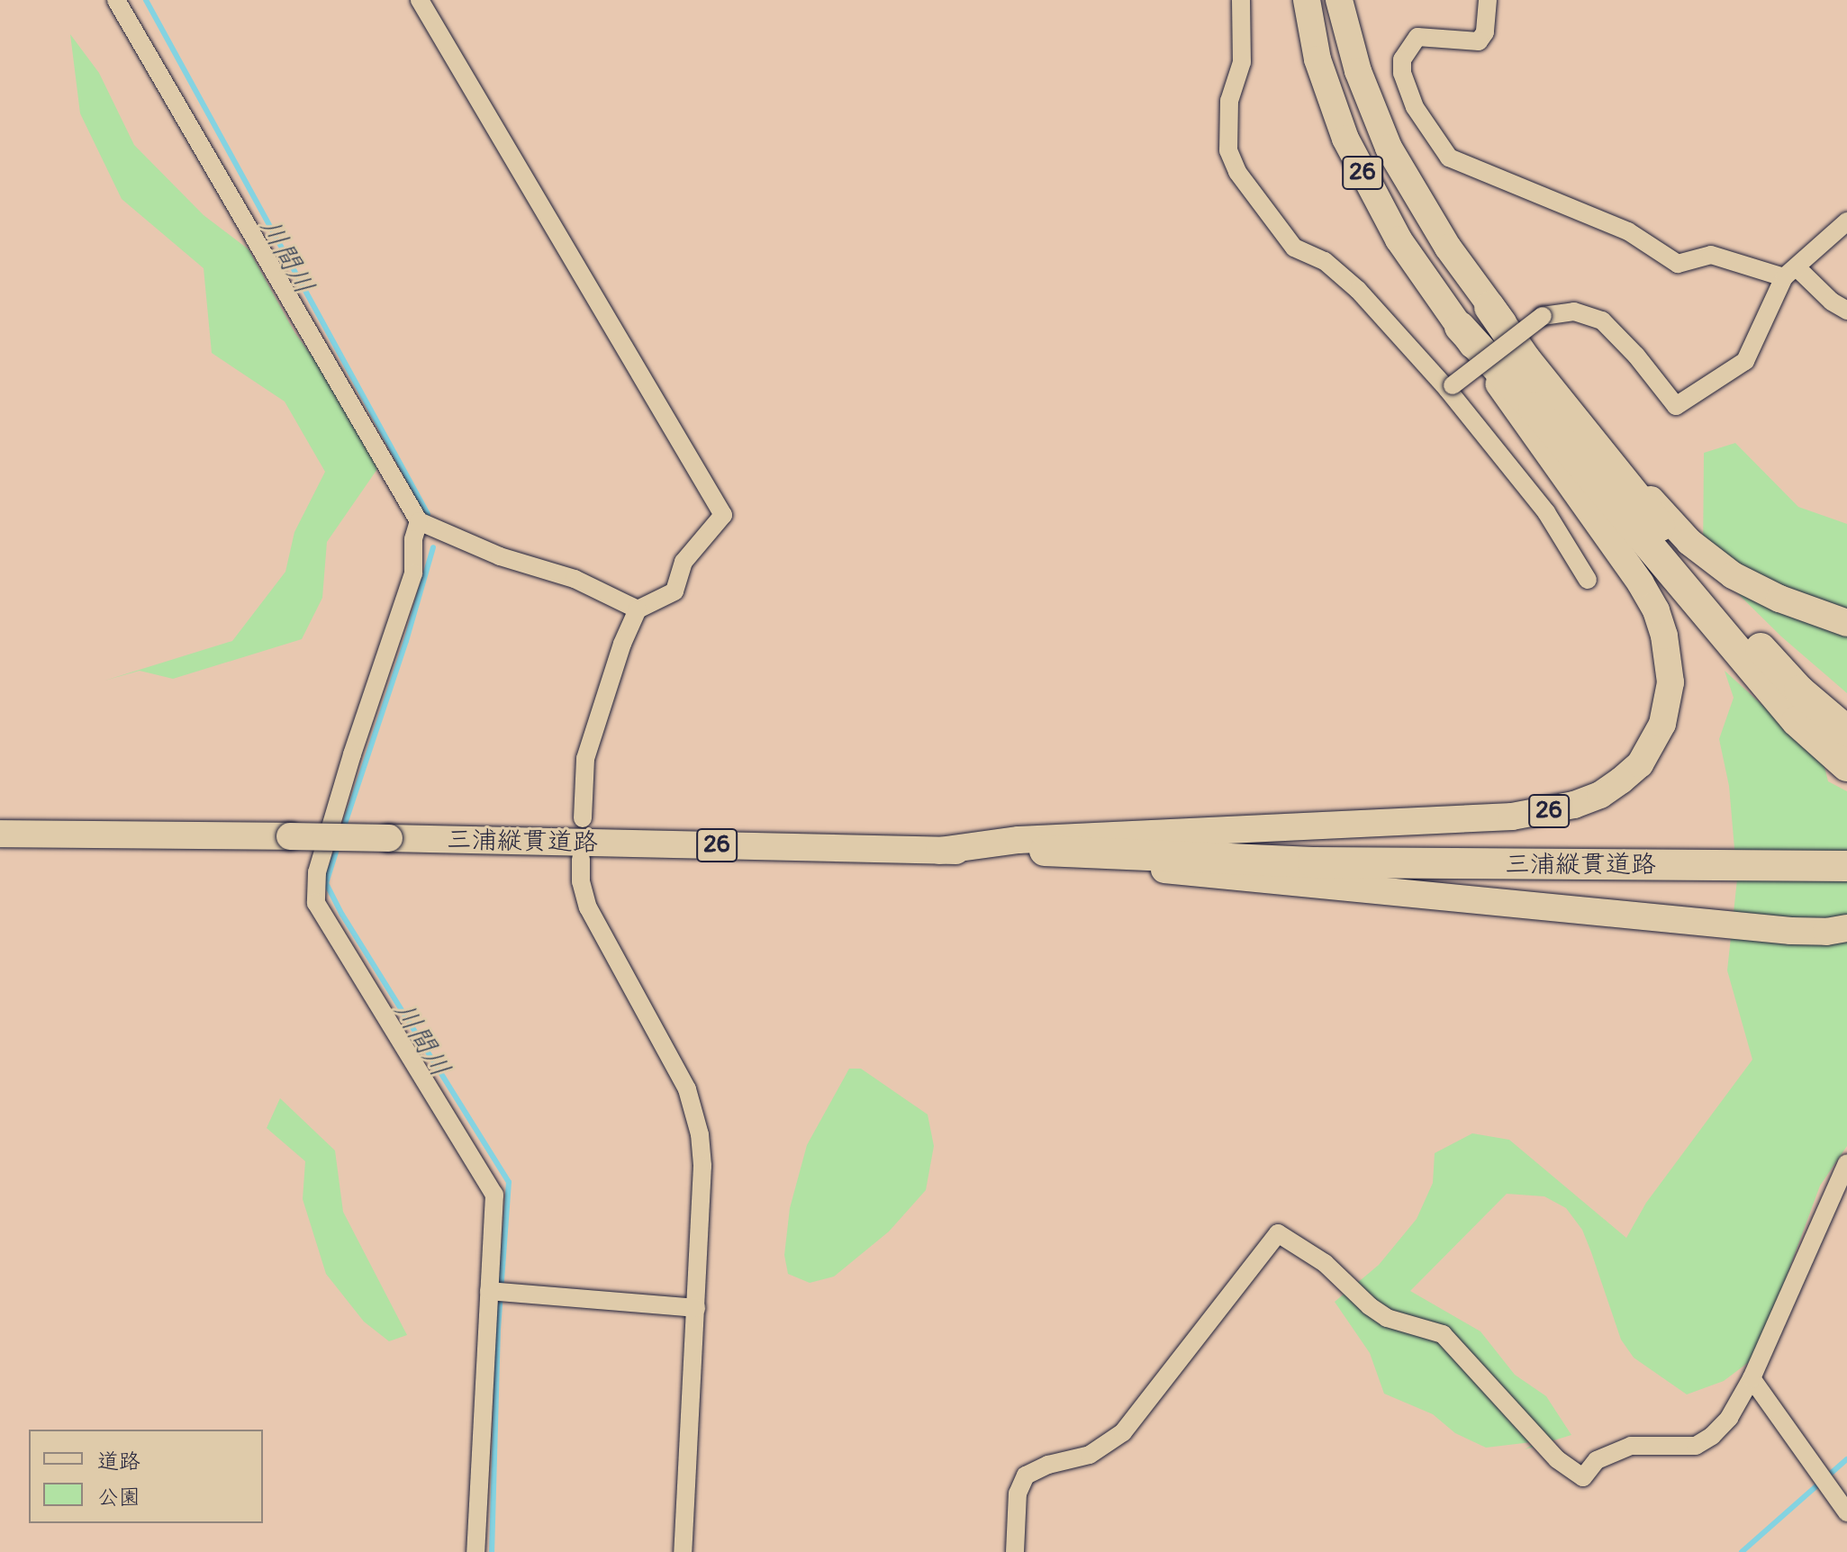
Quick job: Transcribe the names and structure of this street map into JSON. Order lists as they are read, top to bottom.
{
  "streets": {
    "highway": ["26", "三浦縦貫道路"]
  },
  "crossings": [
    ["26", "三浦縦貫道路"]
  ],
  "water": ["川間川"],
  "legend": ["道路", "公園"]
}
